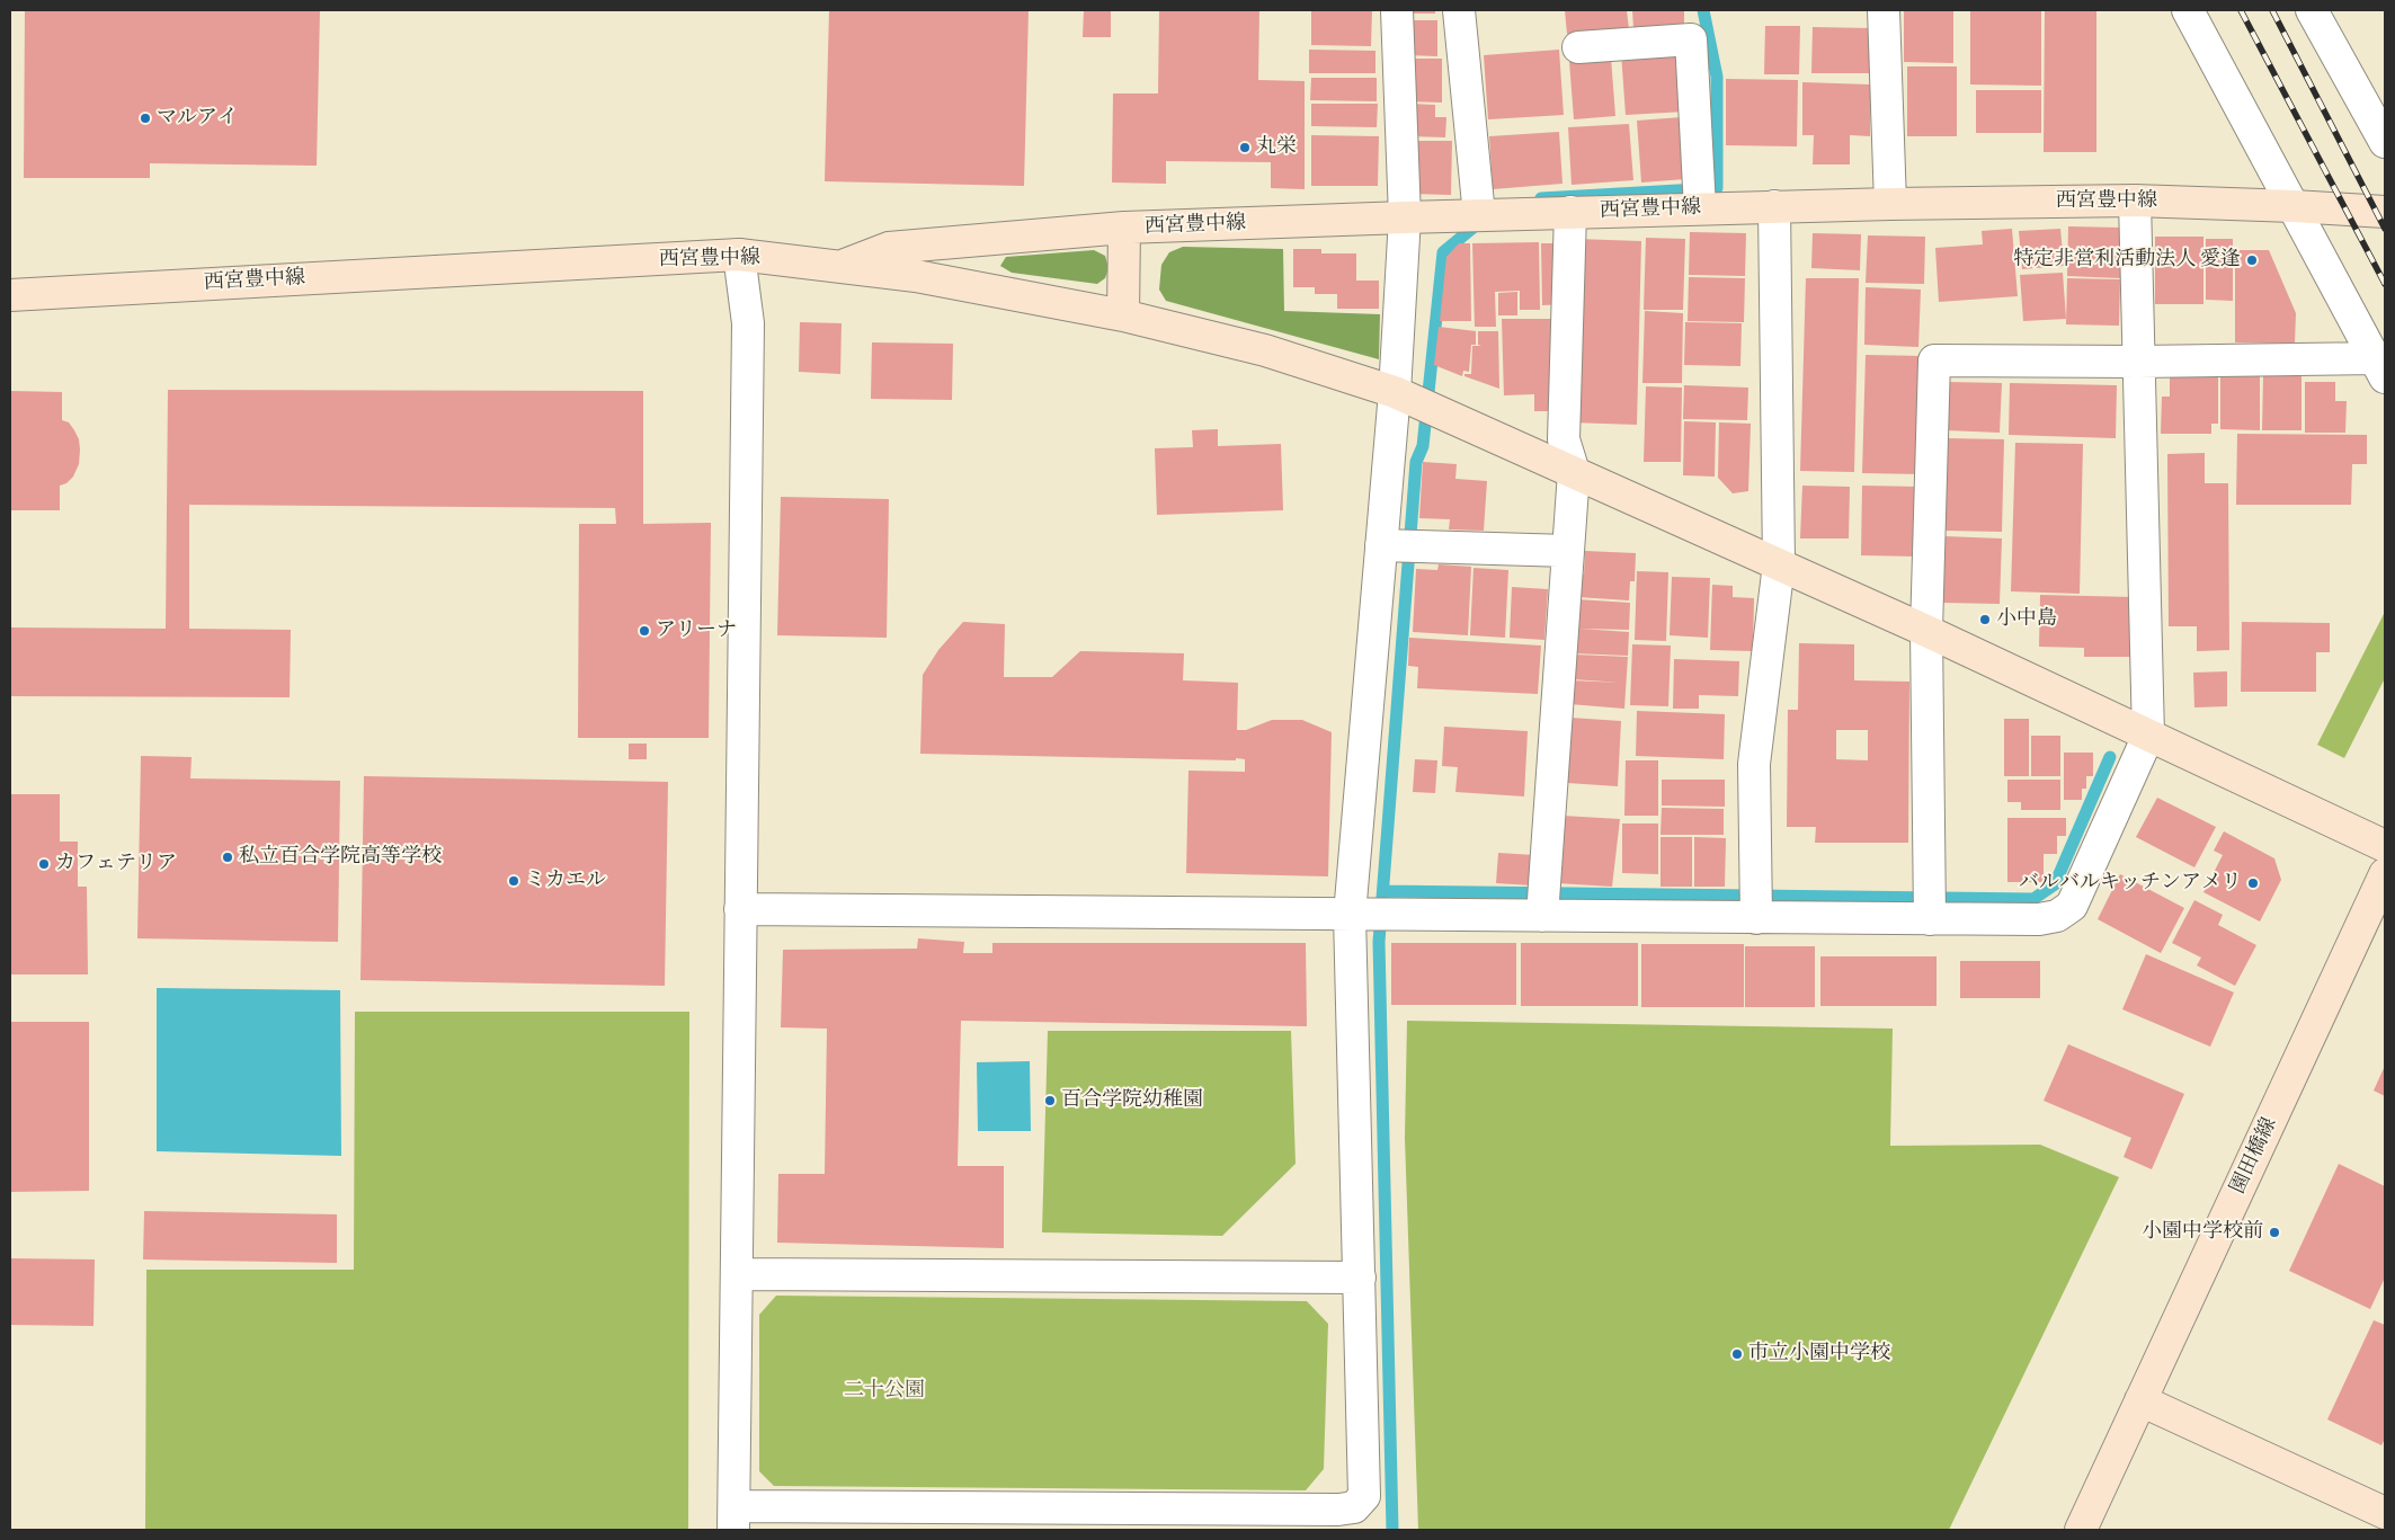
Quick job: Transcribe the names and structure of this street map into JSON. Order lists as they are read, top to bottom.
{
  "streets": {
    "street": ["西宮豊中線", "園田橋線"]
  },
  "parks": ["二十公園"],
  "places": [
    "マルアイ",
    "丸栄",
    "特定非営利活動法人 愛逢",
    "小中島",
    "アリーナ",
    "私立百合学院高等学校",
    "カフェテリア",
    "ミカエル",
    "バルバルキッチンアメリ",
    "百合学院幼稚園",
    "小園中学校前",
    "市立小園中学校"
  ]
}
